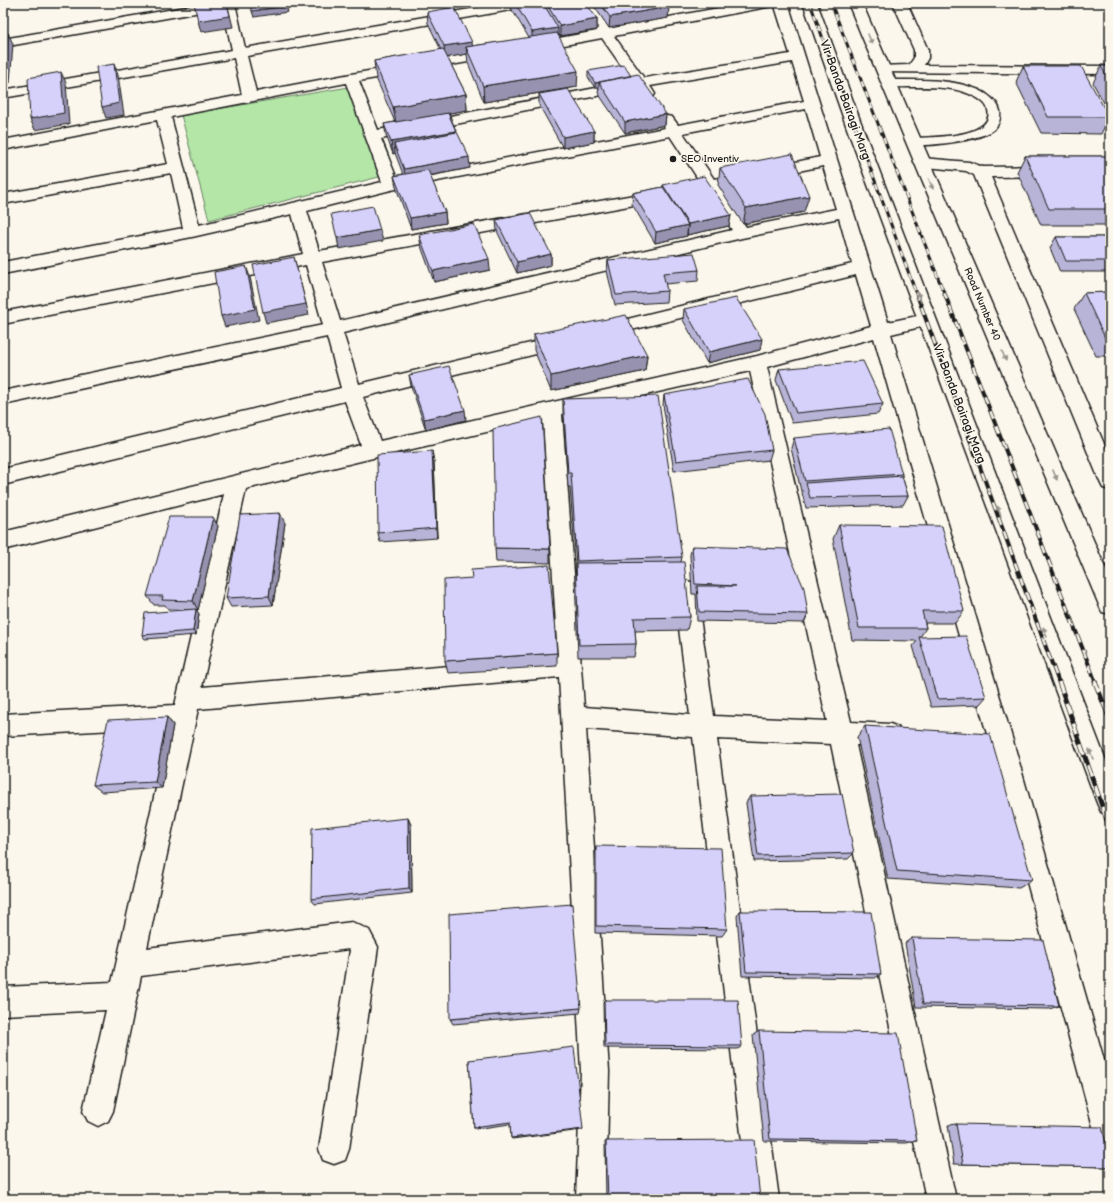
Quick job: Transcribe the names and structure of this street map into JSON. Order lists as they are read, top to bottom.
{
  "streets": {
    "street": ["Vir Banda Bairagi Marg", "Road Number 40"]
  },
  "places": ["SEO Inventiv"]
}
